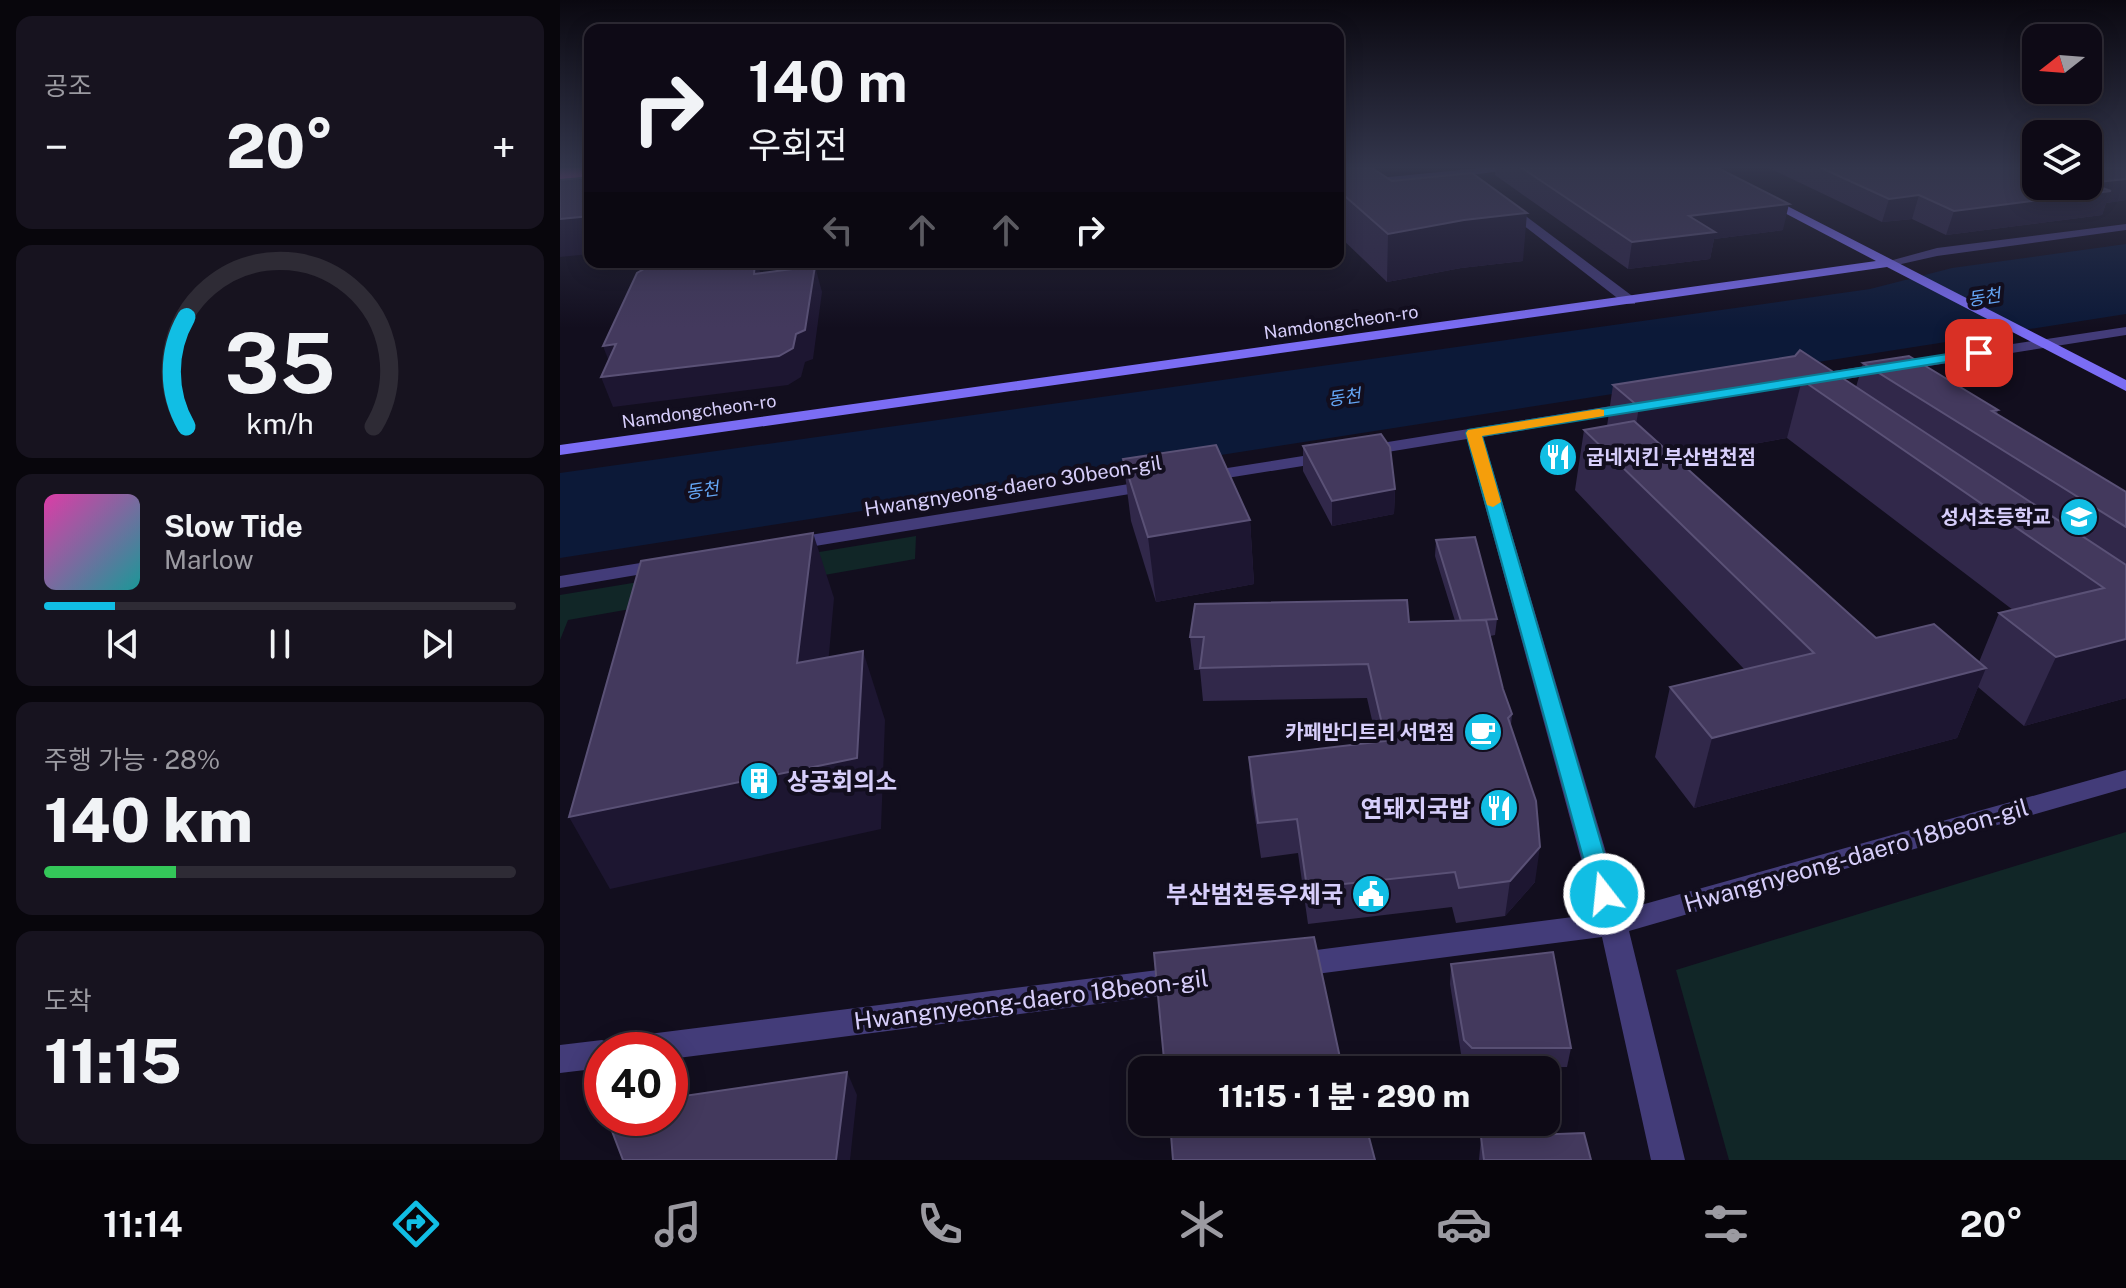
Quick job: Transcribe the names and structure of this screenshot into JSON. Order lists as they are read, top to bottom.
{
  "streets": {
    "main road": ["Namdongcheon-ro"],
    "street": ["Hwangnyeong-daero 30beon-gil", "Hwangnyeong-daero 18beon-gil"]
  },
  "water": ["동천"],
  "places": {
    "restaurant": ["굽네치킨 부산범천점", "연돼지국밥"],
    "school or university": ["성서초등학교"],
    "cafe": ["카페반디트리 서면점"],
    "building": ["상공회의소"],
    "public building": ["부산범천동우체국"]
  },
  "north": "left",
  "page": {
    "tile": [
      "공조",
      ["주행 가능 · 28%", "140 km"],
      ["도착", "11:15"]
    ],
    "turn": ["140 m", "우회전"],
    "heat": ["−", "20°", "+"],
    "song": ["Slow Tide", "Marlow"],
    "limit": "40",
    "trip": "11:15 · 1 분 · 290 m",
    "tabs": ["11:14", "20°"],
    "gauge": ["35", "km/h"]
  }
}
